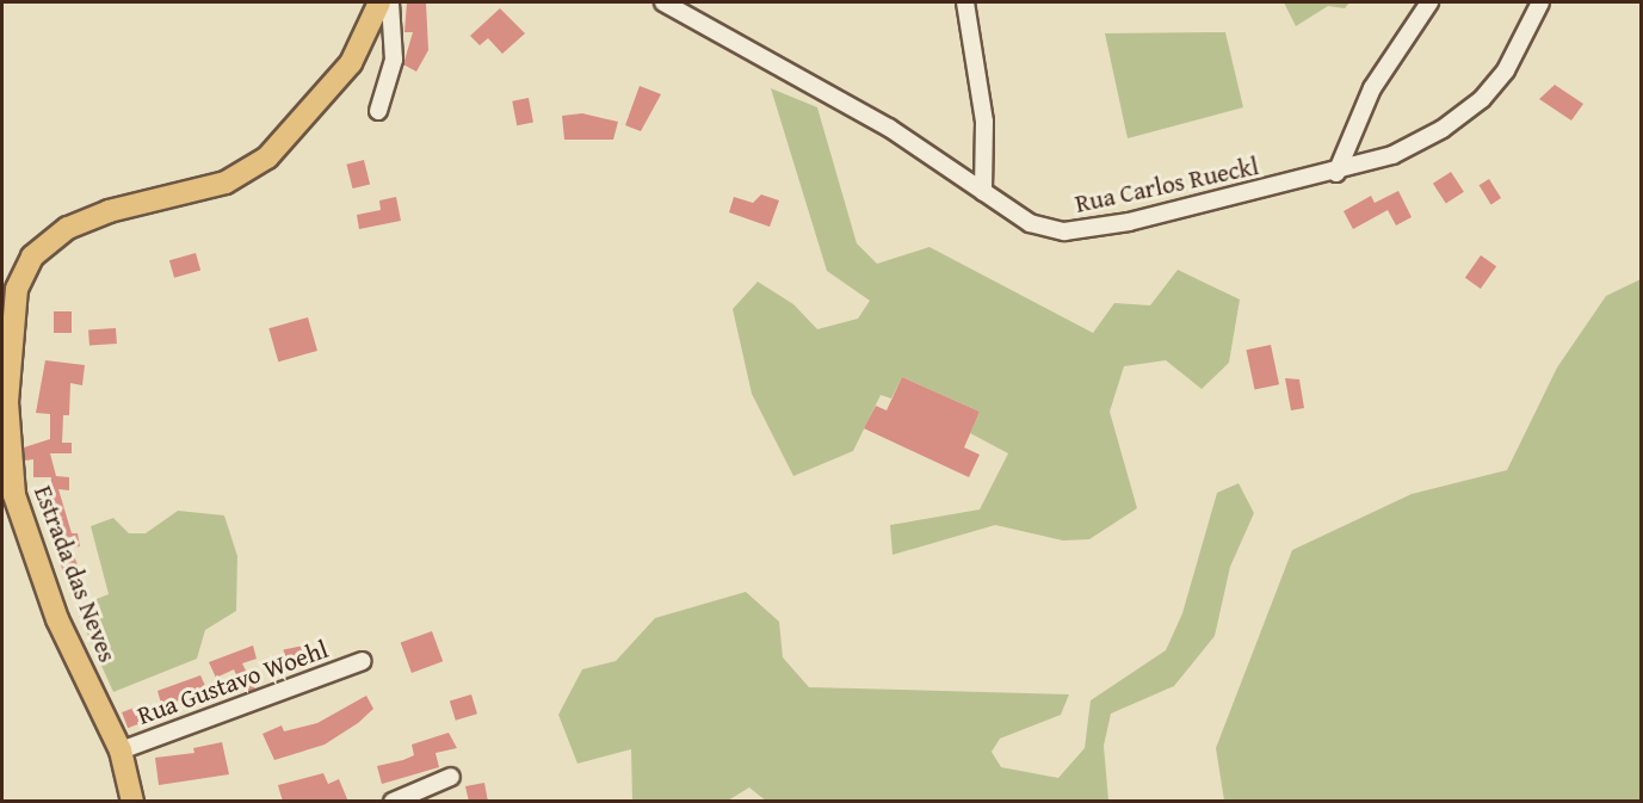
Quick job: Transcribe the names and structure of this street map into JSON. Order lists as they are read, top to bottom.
{
  "streets": {
    "main road": ["Estrada das Neves"],
    "street": ["Rua Carlos Rueckl", "Rua Gustavo Woehl"]
  },
  "crossings": [
    ["Estrada das Neves", "Rua Gustavo Woehl"]
  ]
}
